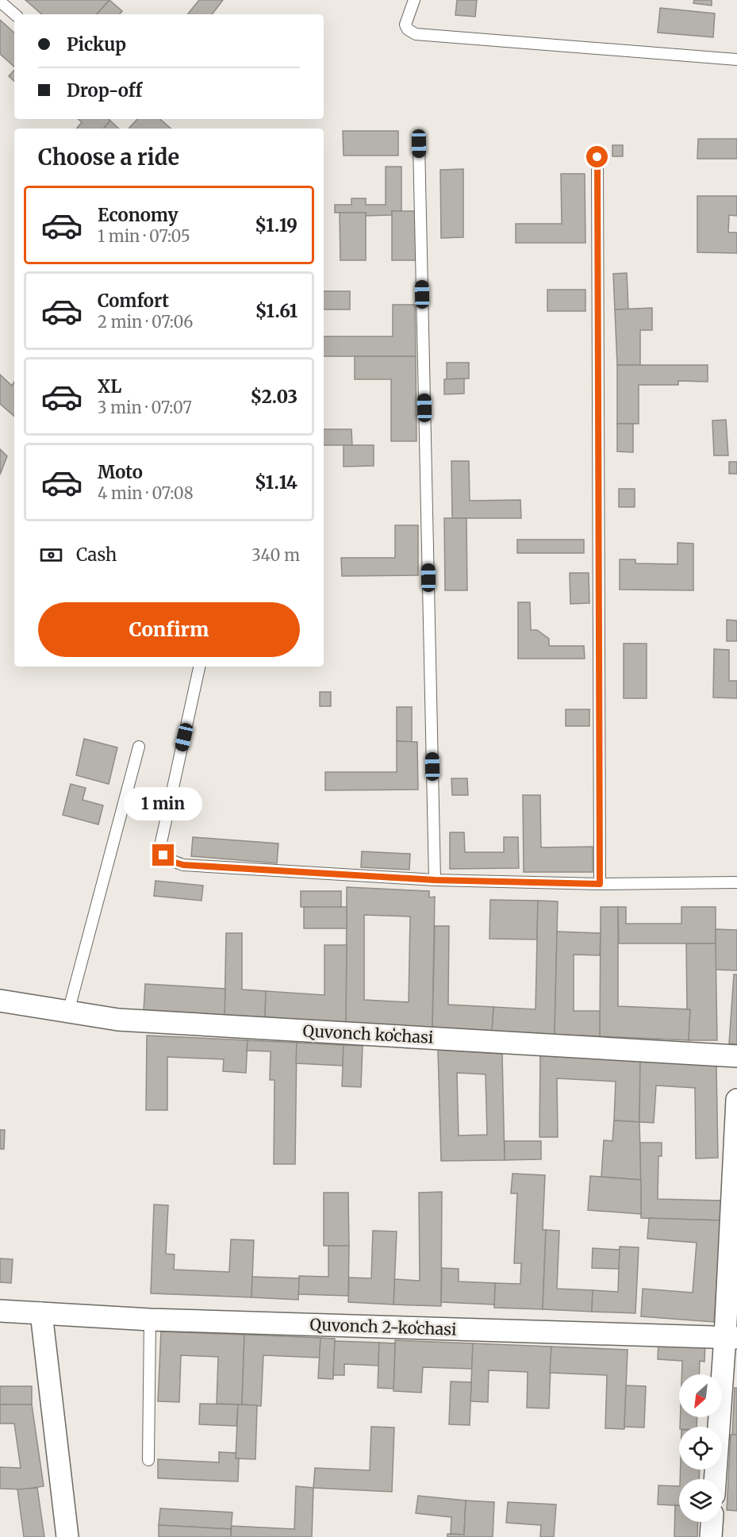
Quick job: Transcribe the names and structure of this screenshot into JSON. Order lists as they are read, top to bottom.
{
  "streets": {
    "street": ["Quvonch koʻchasi", "Quvonch 2-koʻchasi"]
  },
  "north": "bottom left",
  "page": {
    "banner": ["Pickup", "Drop-off"],
    "heading": "Choose a ride",
    "list": [
      {
        "name": "Economy",
        "note": "1 min · 07:05",
        "value": "$1.19"
      },
      {
        "name": "Comfort",
        "note": "2 min · 07:06",
        "value": "$1.61"
      },
      {
        "name": "XL",
        "note": "3 min · 07:07",
        "value": "$2.03"
      },
      {
        "name": "Moto",
        "note": "4 min · 07:08",
        "value": "$1.14"
      }
    ],
    "pay": ["Cash", "340 m"],
    "buttons": "Confirm",
    "bubble": "1 min"
  }
}
